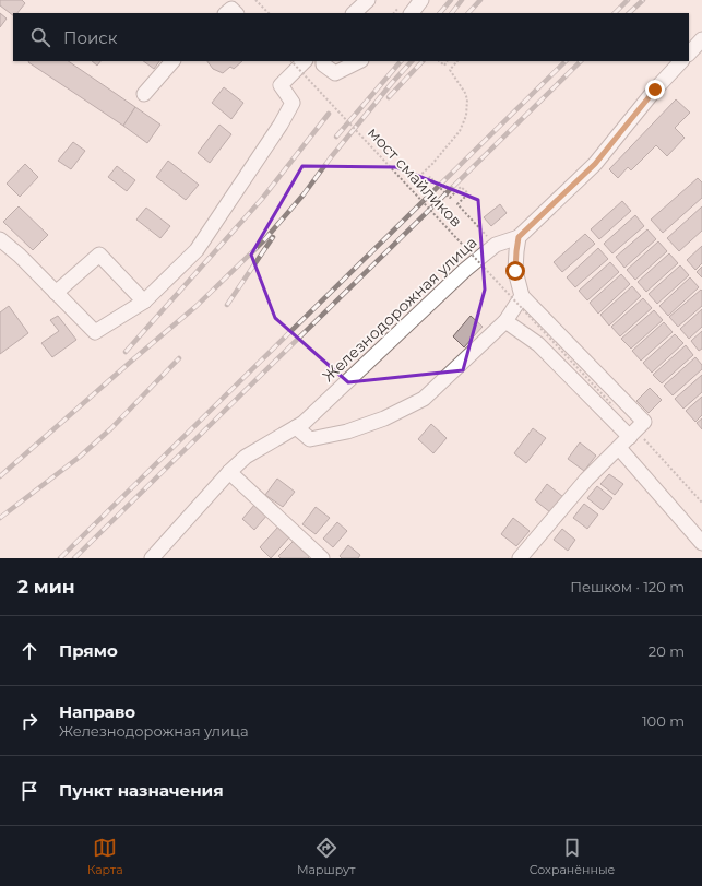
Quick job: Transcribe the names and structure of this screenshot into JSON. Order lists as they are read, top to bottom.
{
  "streets": {
    "street": ["Железнодорожная улица"],
    "path": ["мост смайликов"]
  },
  "page": {
    "search": "Поиск",
    "heading": ["2 мин", "Пешком · 120 m"],
    "list": [
      ["Прямо", "20 m"],
      ["Направо", "Железнодорожная улица", "100 m"],
      "Пункт назначения"
    ],
    "nav": ["Карта", "Маршрут", "Сохранённые"]
  }
}
